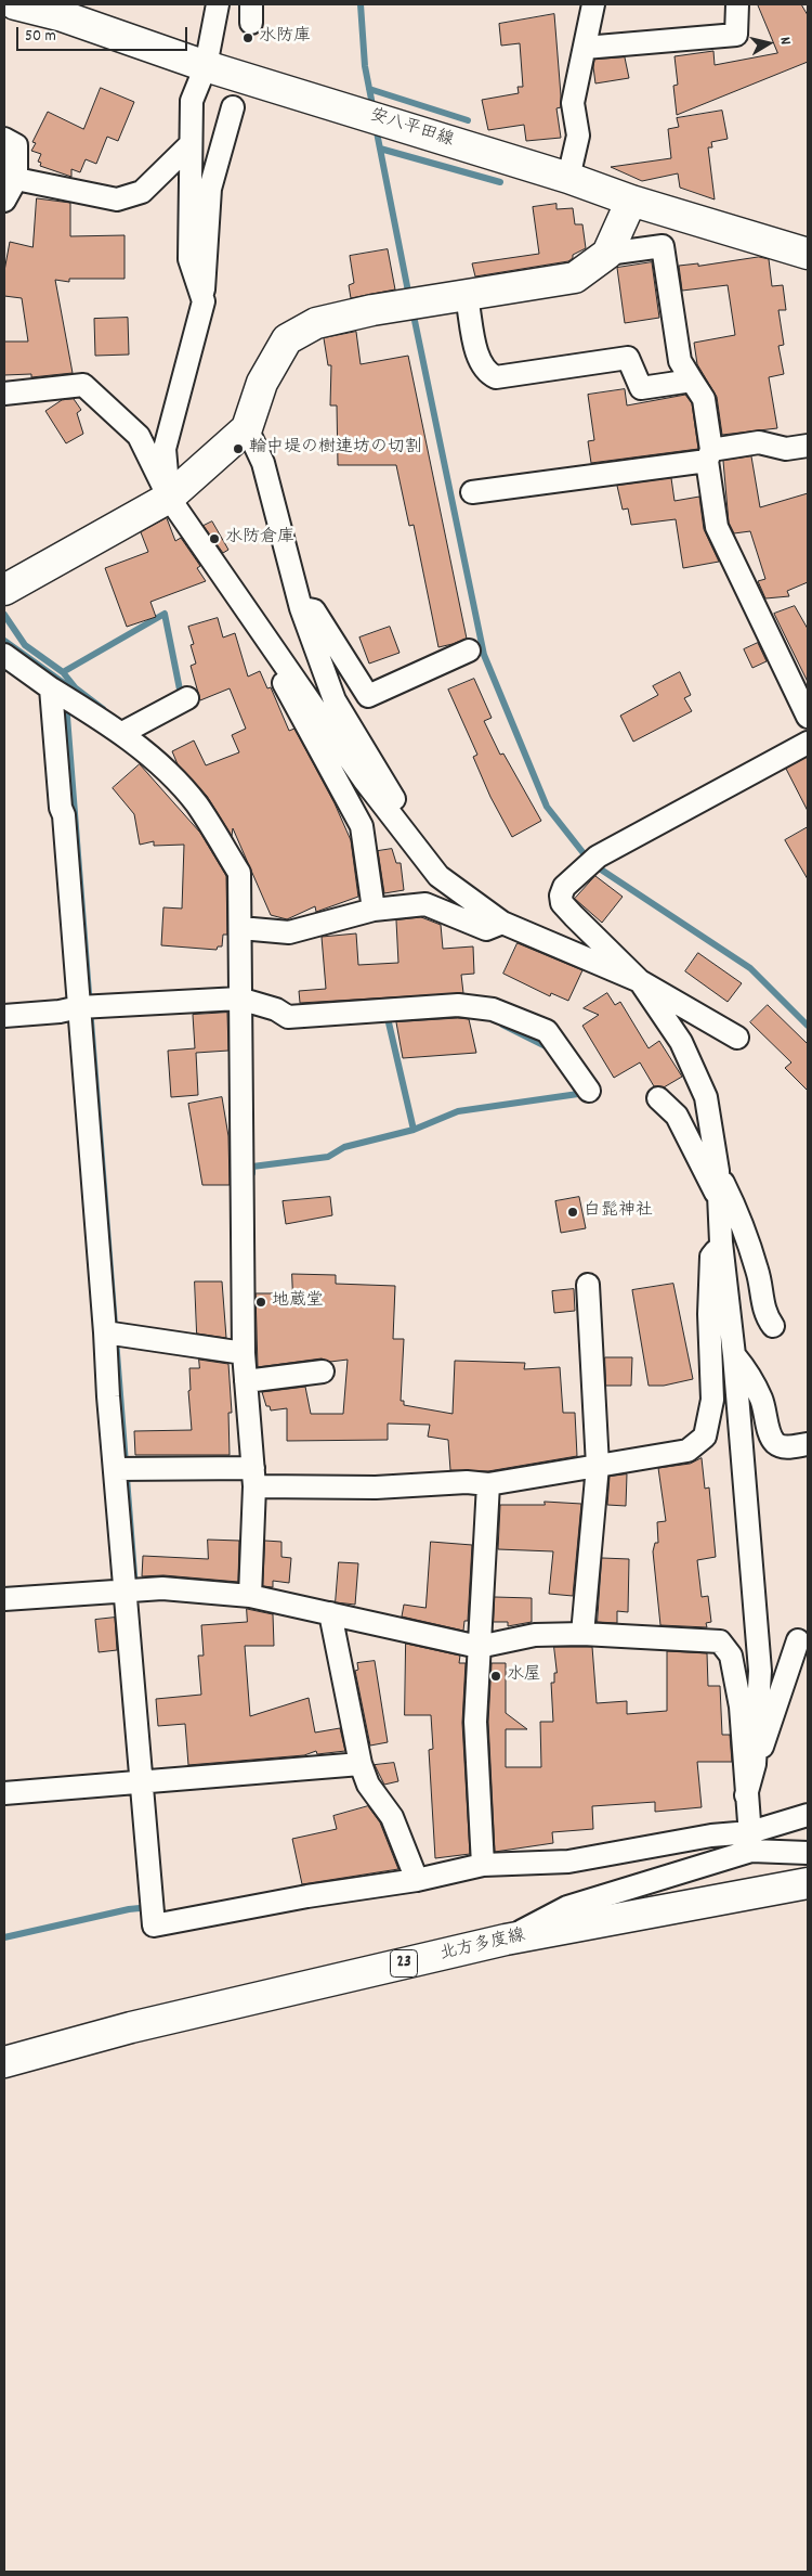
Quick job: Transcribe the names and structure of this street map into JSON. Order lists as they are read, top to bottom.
{
  "streets": {
    "main road": ["安八平田線", "北方多度線", "23"]
  },
  "places": [
    "水防庫",
    "輪中堤の樹連坊の切割",
    "水防倉庫",
    "白髭神社",
    "地蔵堂",
    "水屋"
  ],
  "scale_bar": "50 m",
  "north": "right"
}
